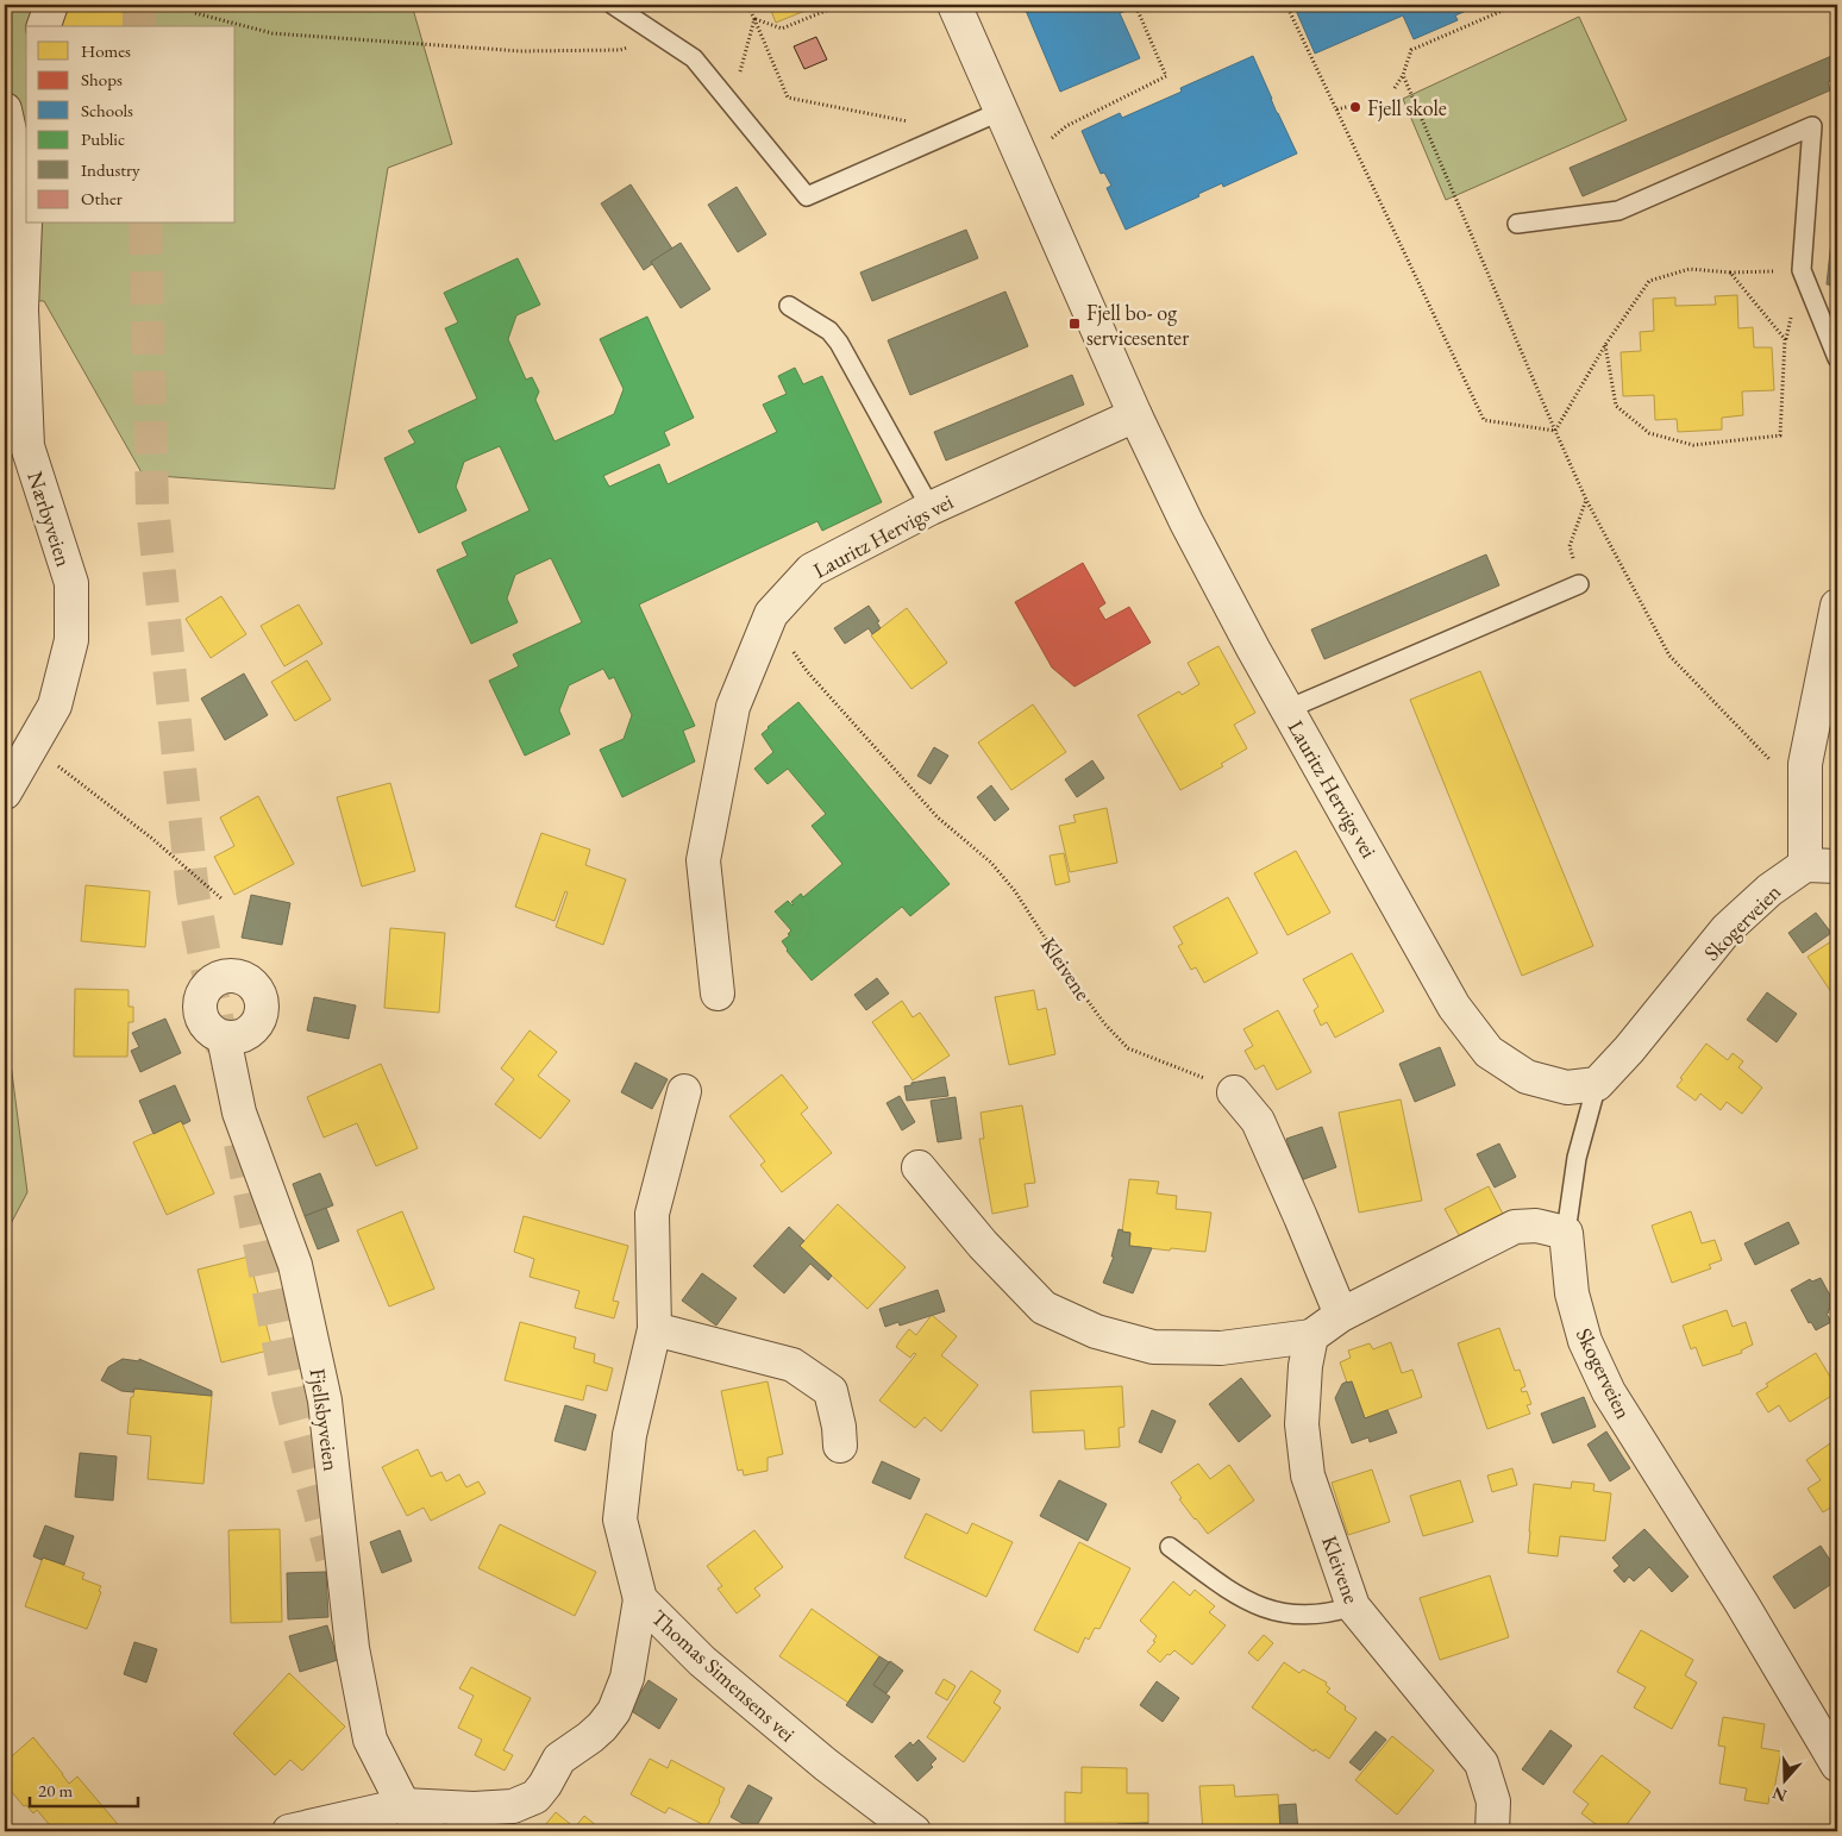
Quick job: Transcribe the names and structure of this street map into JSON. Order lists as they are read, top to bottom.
{
  "streets": {
    "street": [
      "Nærbyveien",
      "Lauritz Hervigs vei",
      "Skogerveien",
      "Kleivene",
      "Fjellsbyveien",
      "Thomas Simensens vei"
    ]
  },
  "crossings": [
    ["Lauritz Hervigs vei", "Skogerveien"],
    ["Lauritz Hervigs vei", "Kleivene"]
  ],
  "places": {
    "other": ["Fjell skole"],
    "transit": ["Fjell bo- og servicesenter"]
  },
  "legend": [
    "Homes",
    "Shops",
    "Schools",
    "Public",
    "Industry",
    "Other"
  ],
  "scale_bar": "20 m",
  "north": "bottom"
}
